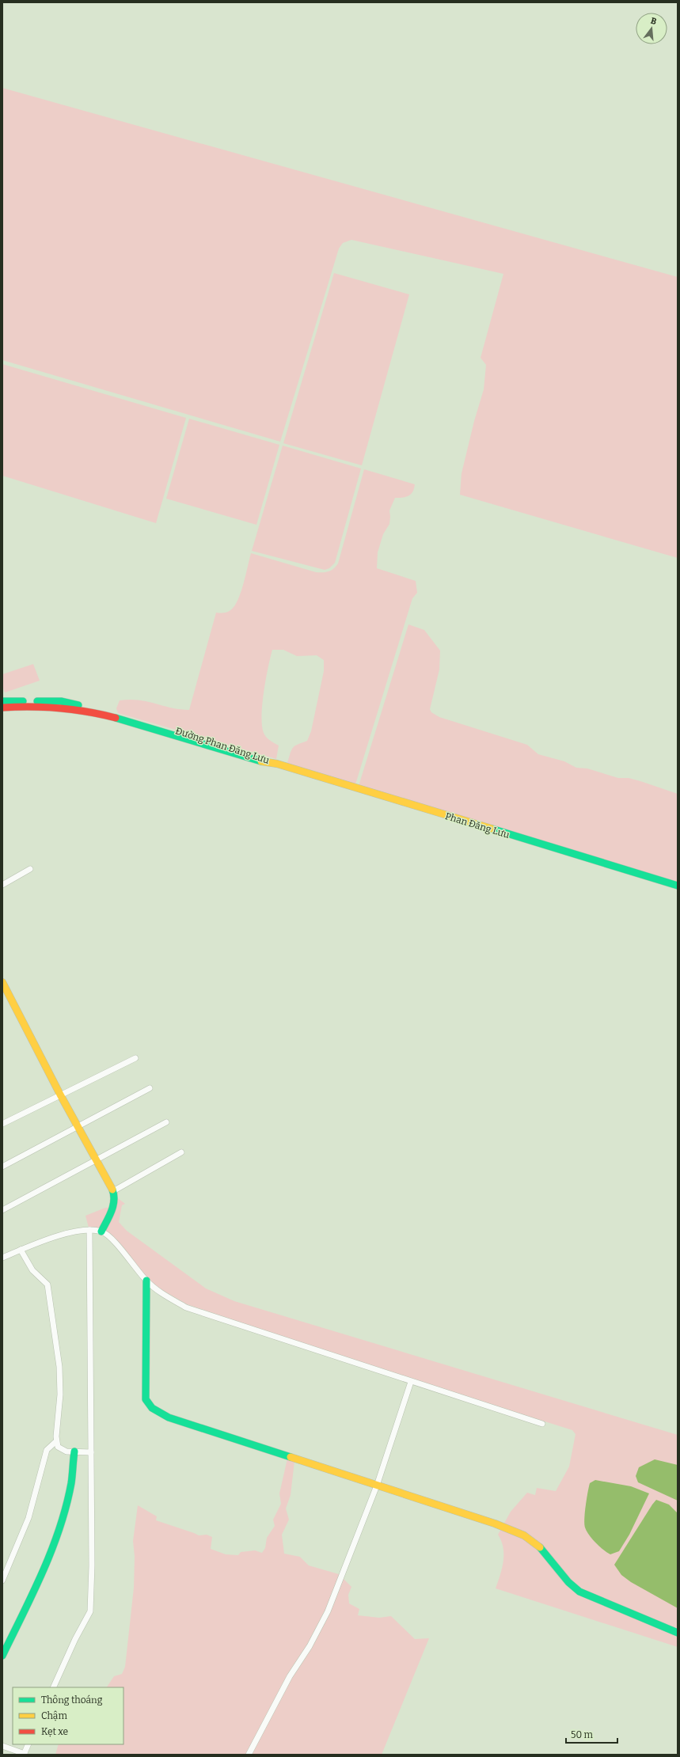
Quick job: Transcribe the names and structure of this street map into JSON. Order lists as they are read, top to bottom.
{
  "streets": {
    "street": ["Đường Phan Đăng Lưu", "Phan Đăng Lưu"]
  },
  "crossings": [
    ["Đường Phan Đăng Lưu", "Phan Đăng Lưu"]
  ],
  "legend": ["Thông thoáng", "Chậm", "Kẹt xe"],
  "scale_bar": "50 m",
  "north": "top"
}
